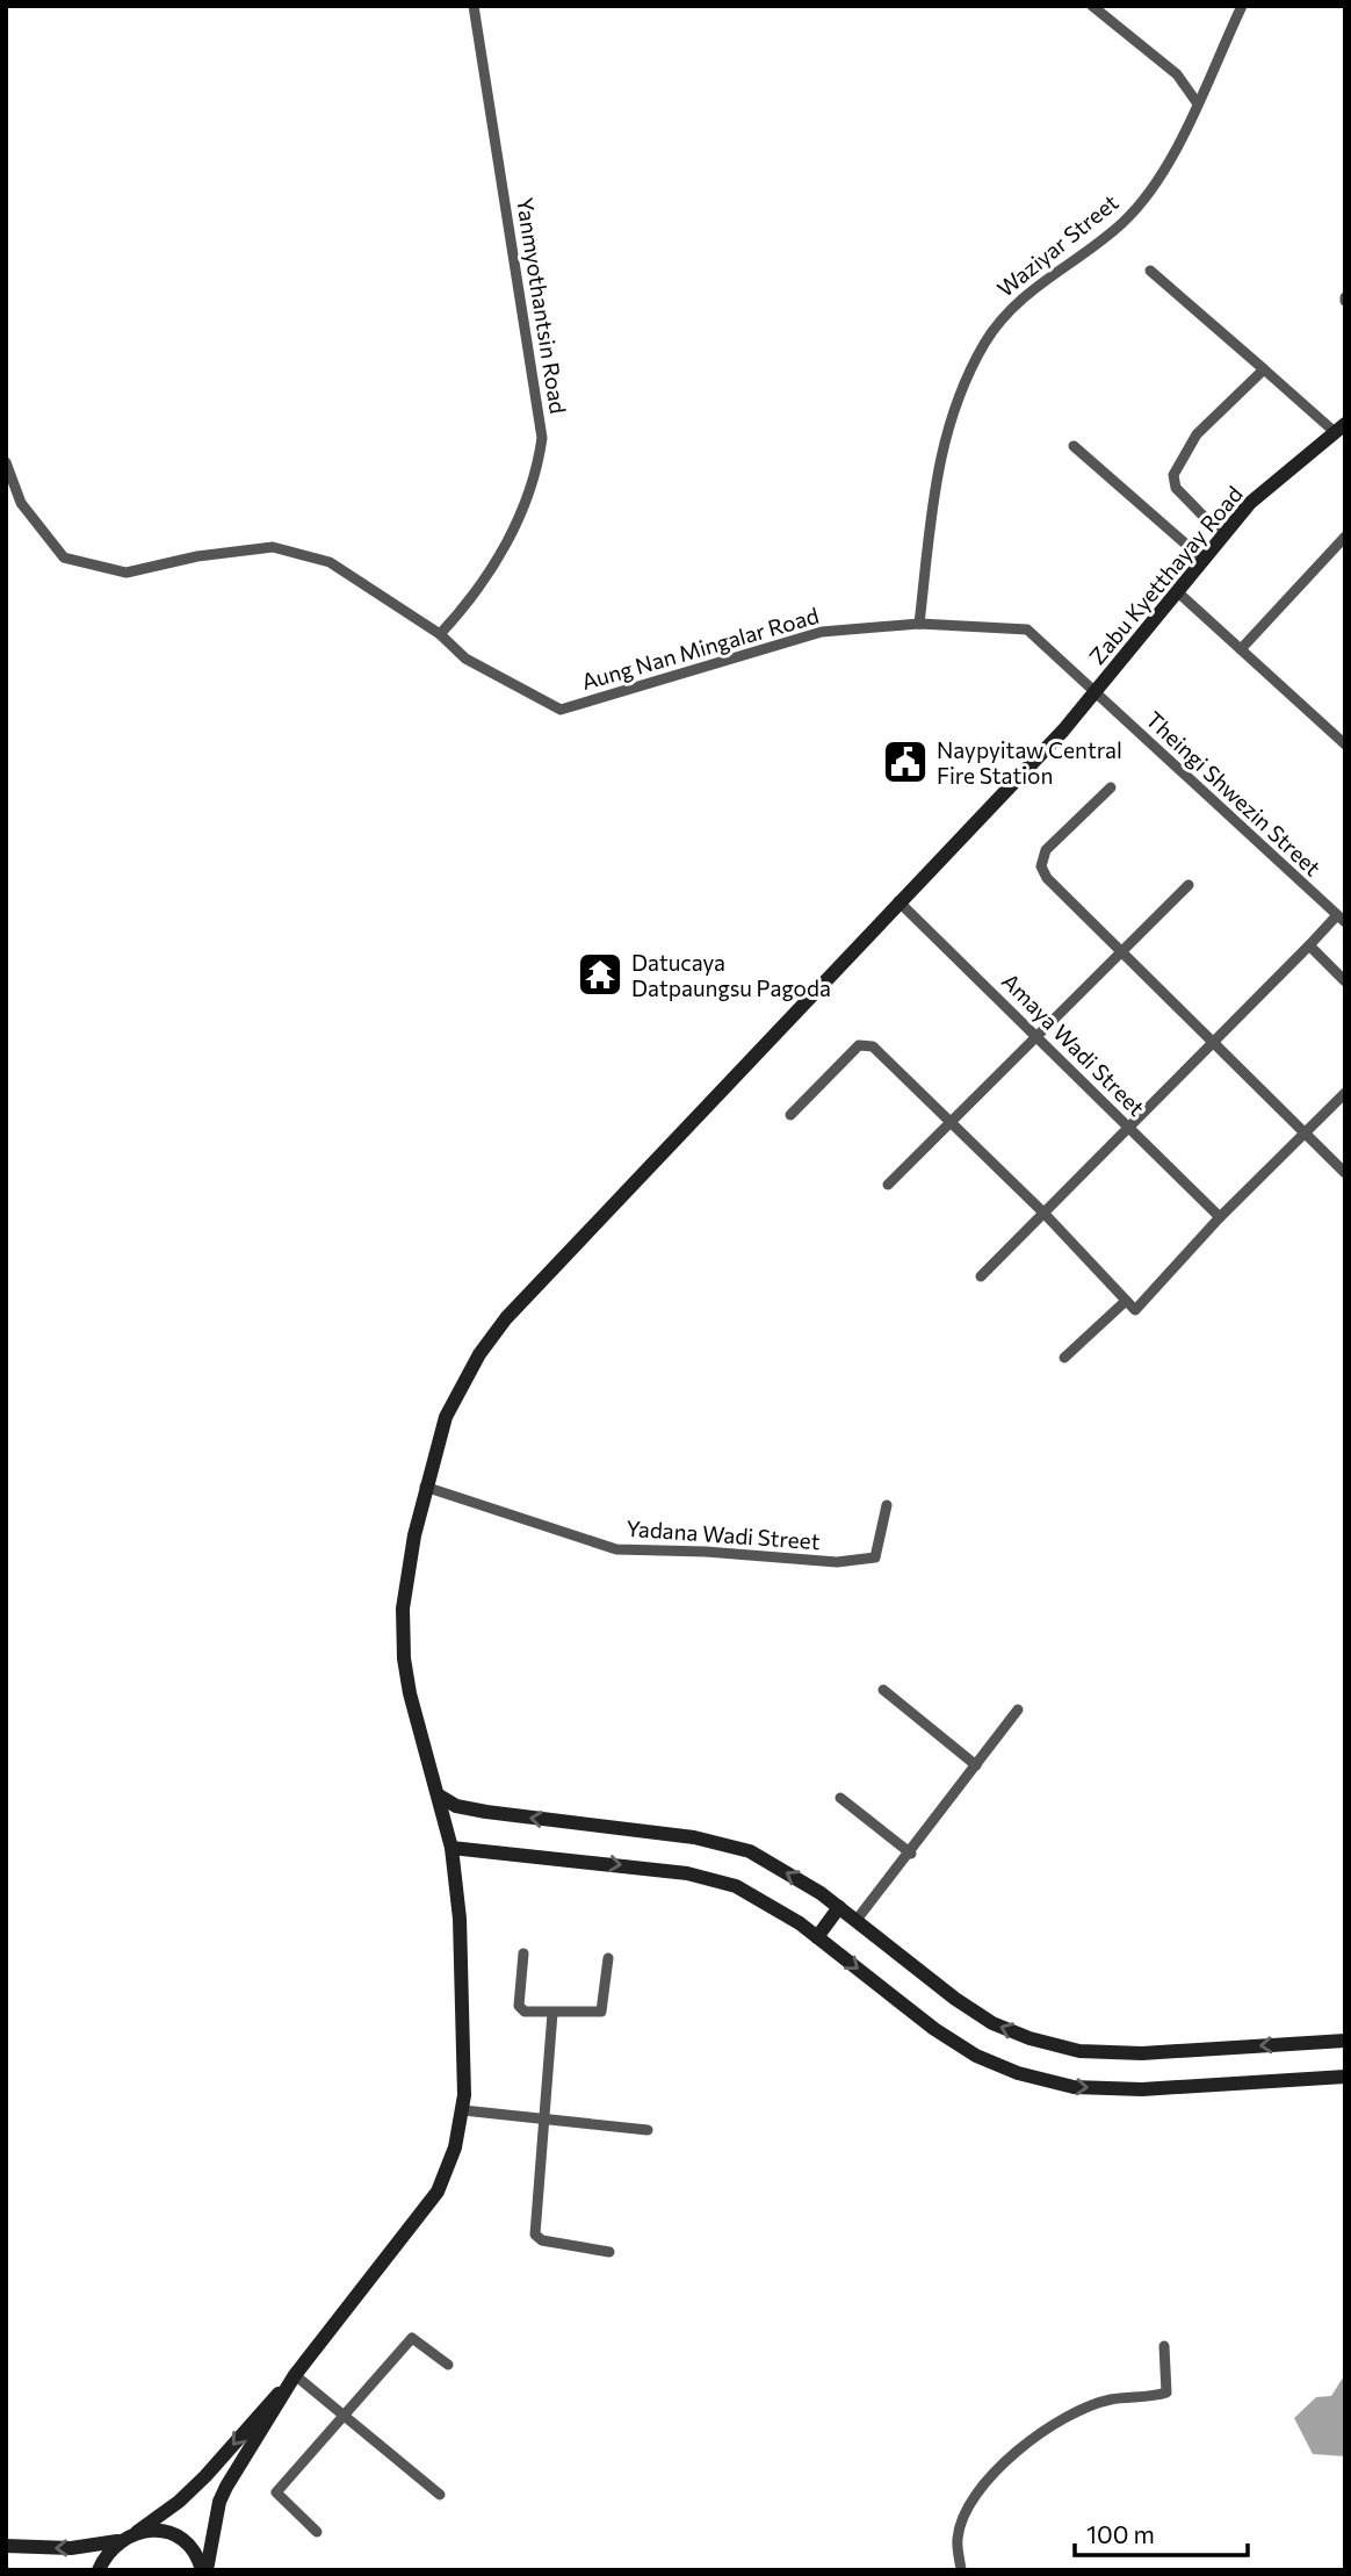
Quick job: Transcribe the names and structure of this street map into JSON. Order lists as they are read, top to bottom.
{
  "streets": {
    "main road": ["Zabu Kyetthayay Road"],
    "street": [
      "Waziyar Street",
      "Yanmyothantsin Road",
      "Aung Nan Mingalar Road",
      "Theingi Shwezin Street",
      "Amaya Wadi Street",
      "Yadana Wadi Street"
    ]
  },
  "crossings": [
    ["Waziyar Street", "Aung Nan Mingalar Road"],
    ["Yanmyothantsin Road", "Aung Nan Mingalar Road"],
    ["Zabu Kyetthayay Road", "Aung Nan Mingalar Road"],
    ["Zabu Kyetthayay Road", "Theingi Shwezin Street"],
    ["Zabu Kyetthayay Road", "Amaya Wadi Street"],
    ["Zabu Kyetthayay Road", "Yadana Wadi Street"],
    ["Aung Nan Mingalar Road", "Theingi Shwezin Street"]
  ],
  "places": {
    "public building": ["Naypyitaw Central Fire Station"],
    "temple": ["Datucaya Datpaungsu Pagoda"]
  },
  "scale_bar": "100 m"
}
